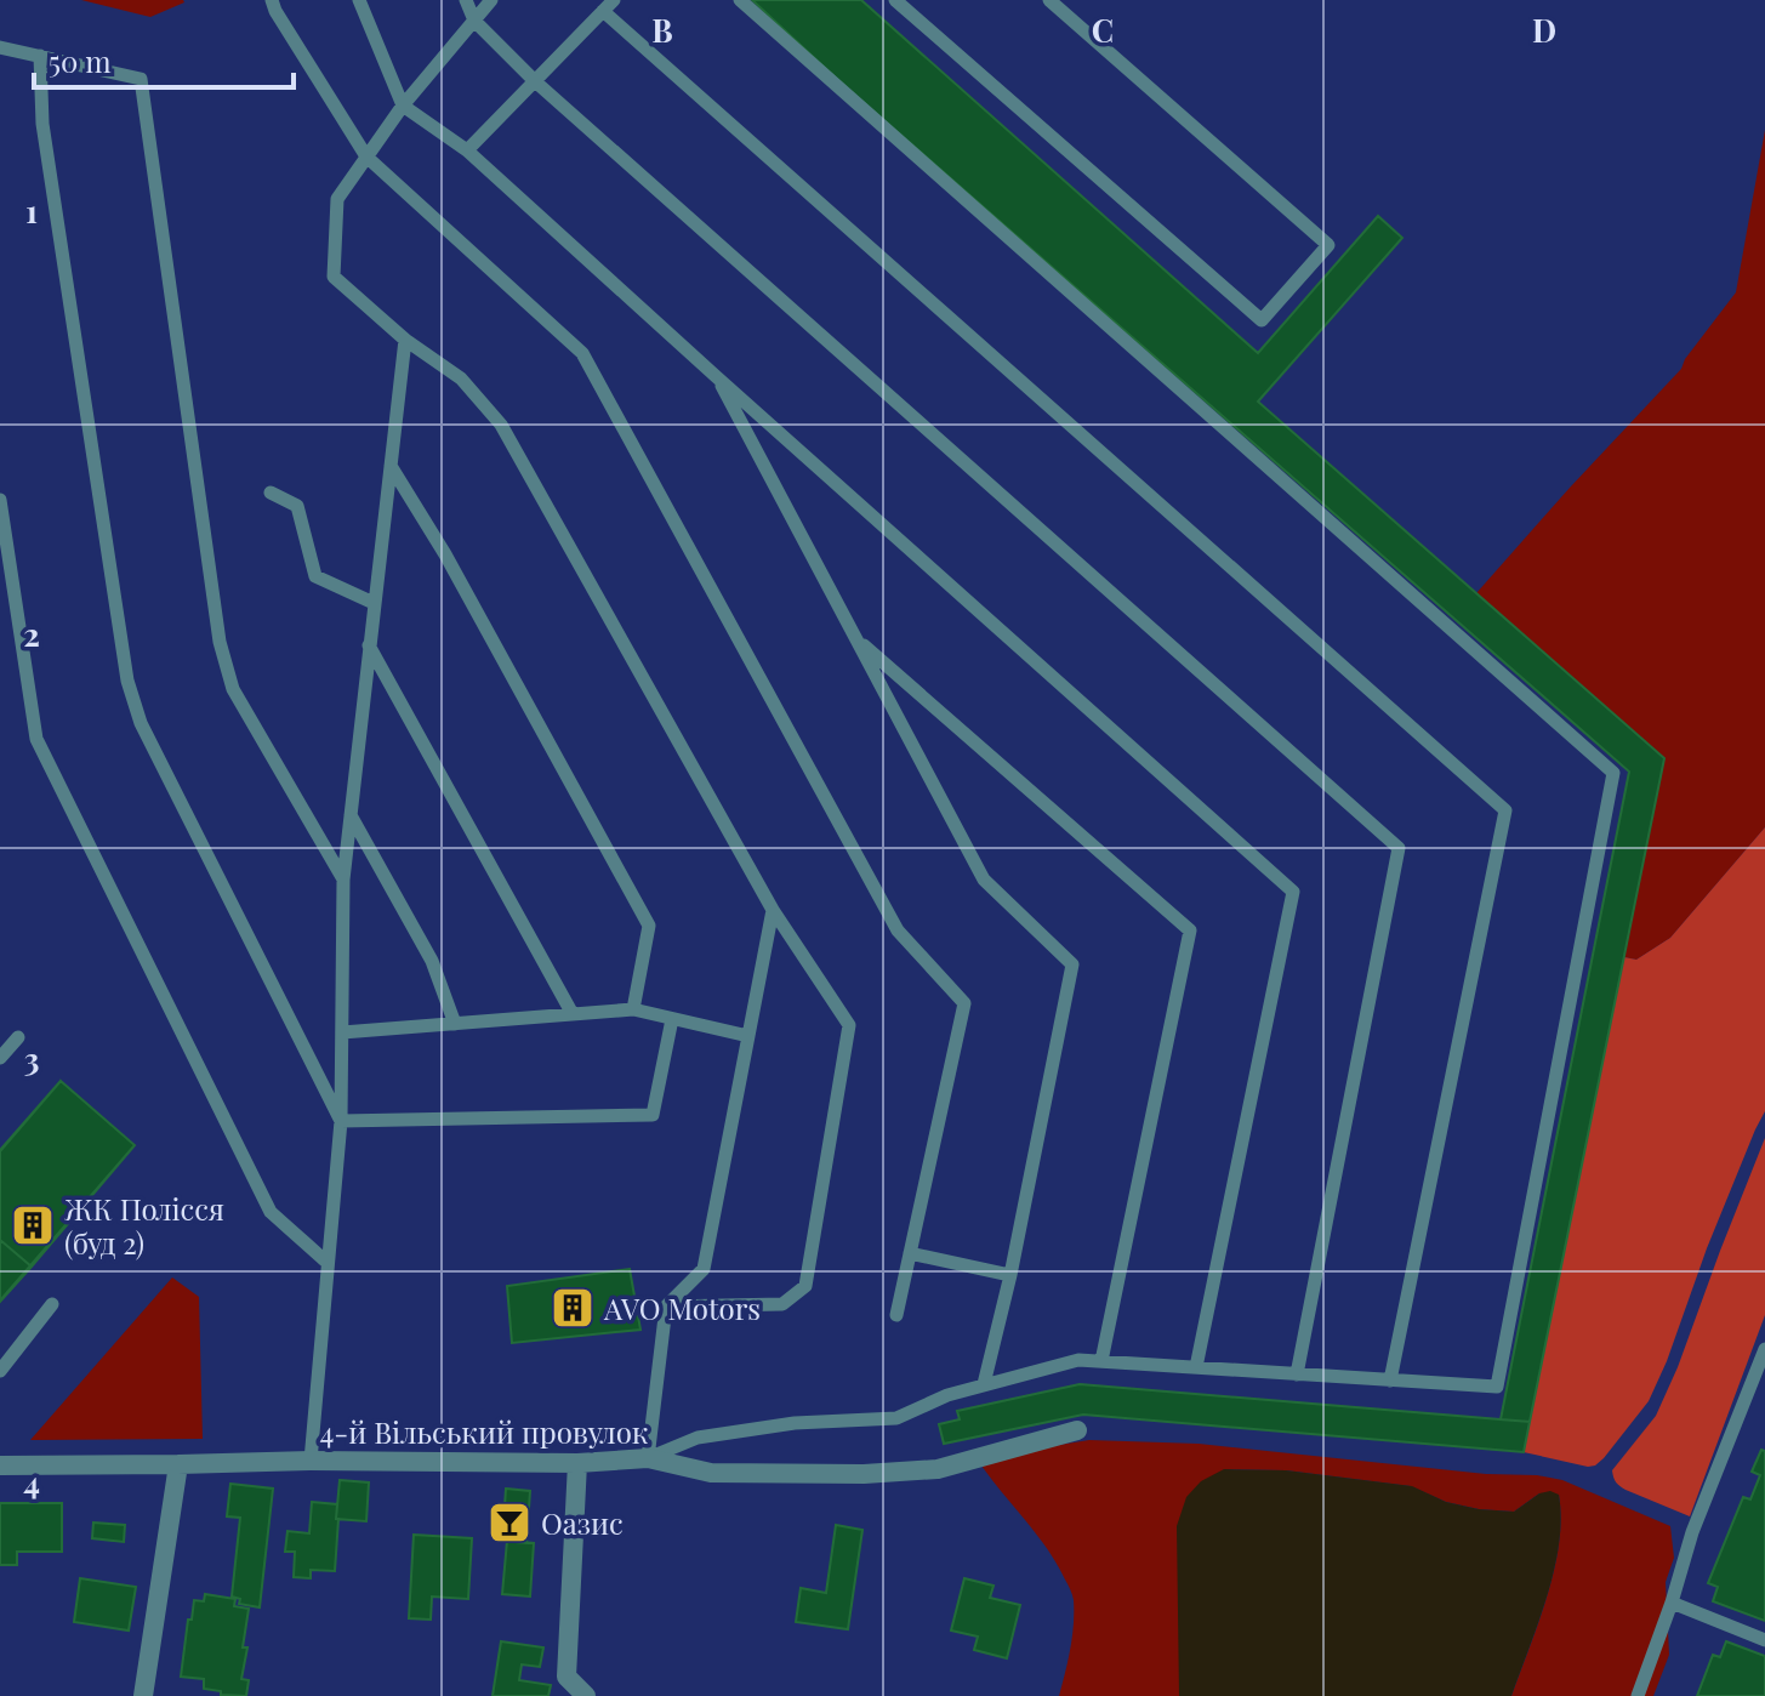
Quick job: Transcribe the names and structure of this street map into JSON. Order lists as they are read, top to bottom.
{
  "streets": {
    "street": ["4-й Вільський провулок"]
  },
  "places": {
    "building": ["ЖК Полісся (буд 2)", "AVO Motors"],
    "bar": ["Оазис"]
  },
  "scale_bar": "50 m",
  "grid": {
    "columns": ["B", "C", "D"],
    "rows": [
      "1",
      "2",
      "3",
      "4"
    ]
  }
}
